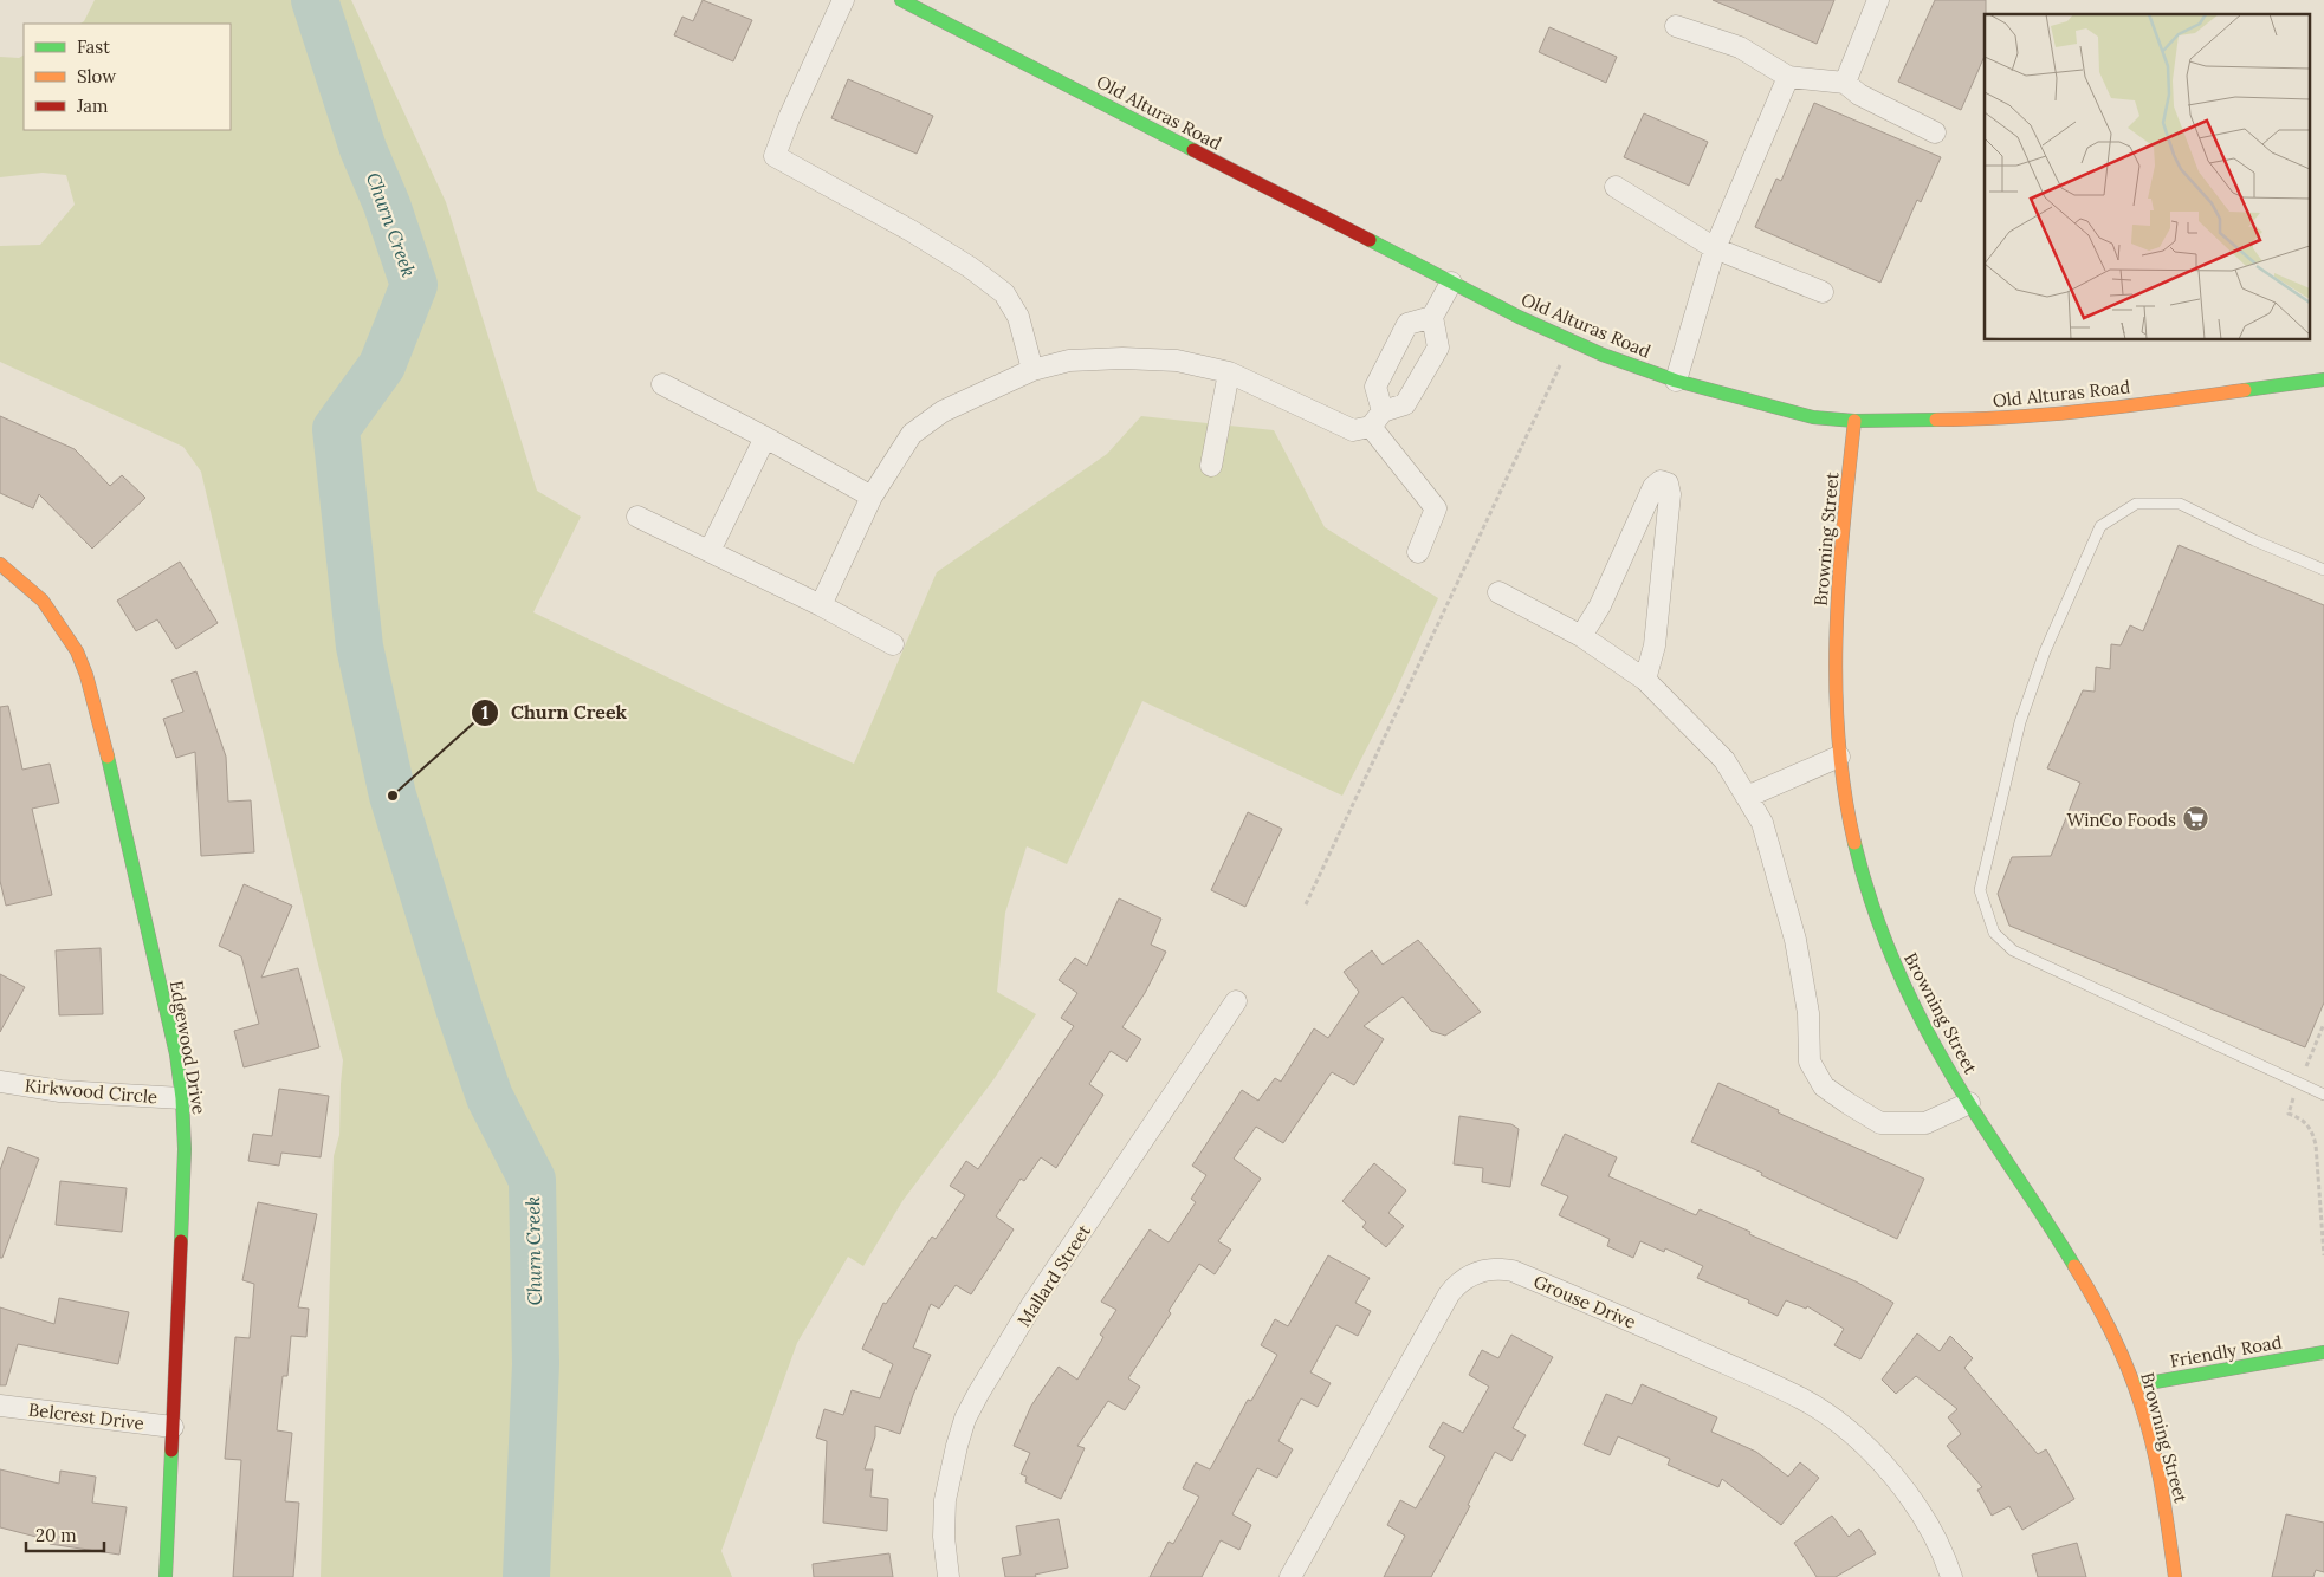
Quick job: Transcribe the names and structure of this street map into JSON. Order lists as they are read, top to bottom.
{
  "streets": {
    "street": [
      "Old Alturas Road",
      "Browning Street",
      "Edgewood Drive",
      "Kirkwood Circle",
      "Mallard Street",
      "Grouse Drive",
      "Friendly Road",
      "Belcrest Drive"
    ]
  },
  "crossings": [
    ["Old Alturas Road", "Browning Street"],
    ["Browning Street", "Friendly Road"],
    ["Edgewood Drive", "Kirkwood Circle"],
    ["Edgewood Drive", "Belcrest Drive"]
  ],
  "water": ["Churn Creek"],
  "places": {
    "other": ["Churn Creek"],
    "supermarket": ["WinCo Foods"]
  },
  "legend": ["Fast", "Slow", "Jam"],
  "scale_bar": "20 m"
}
